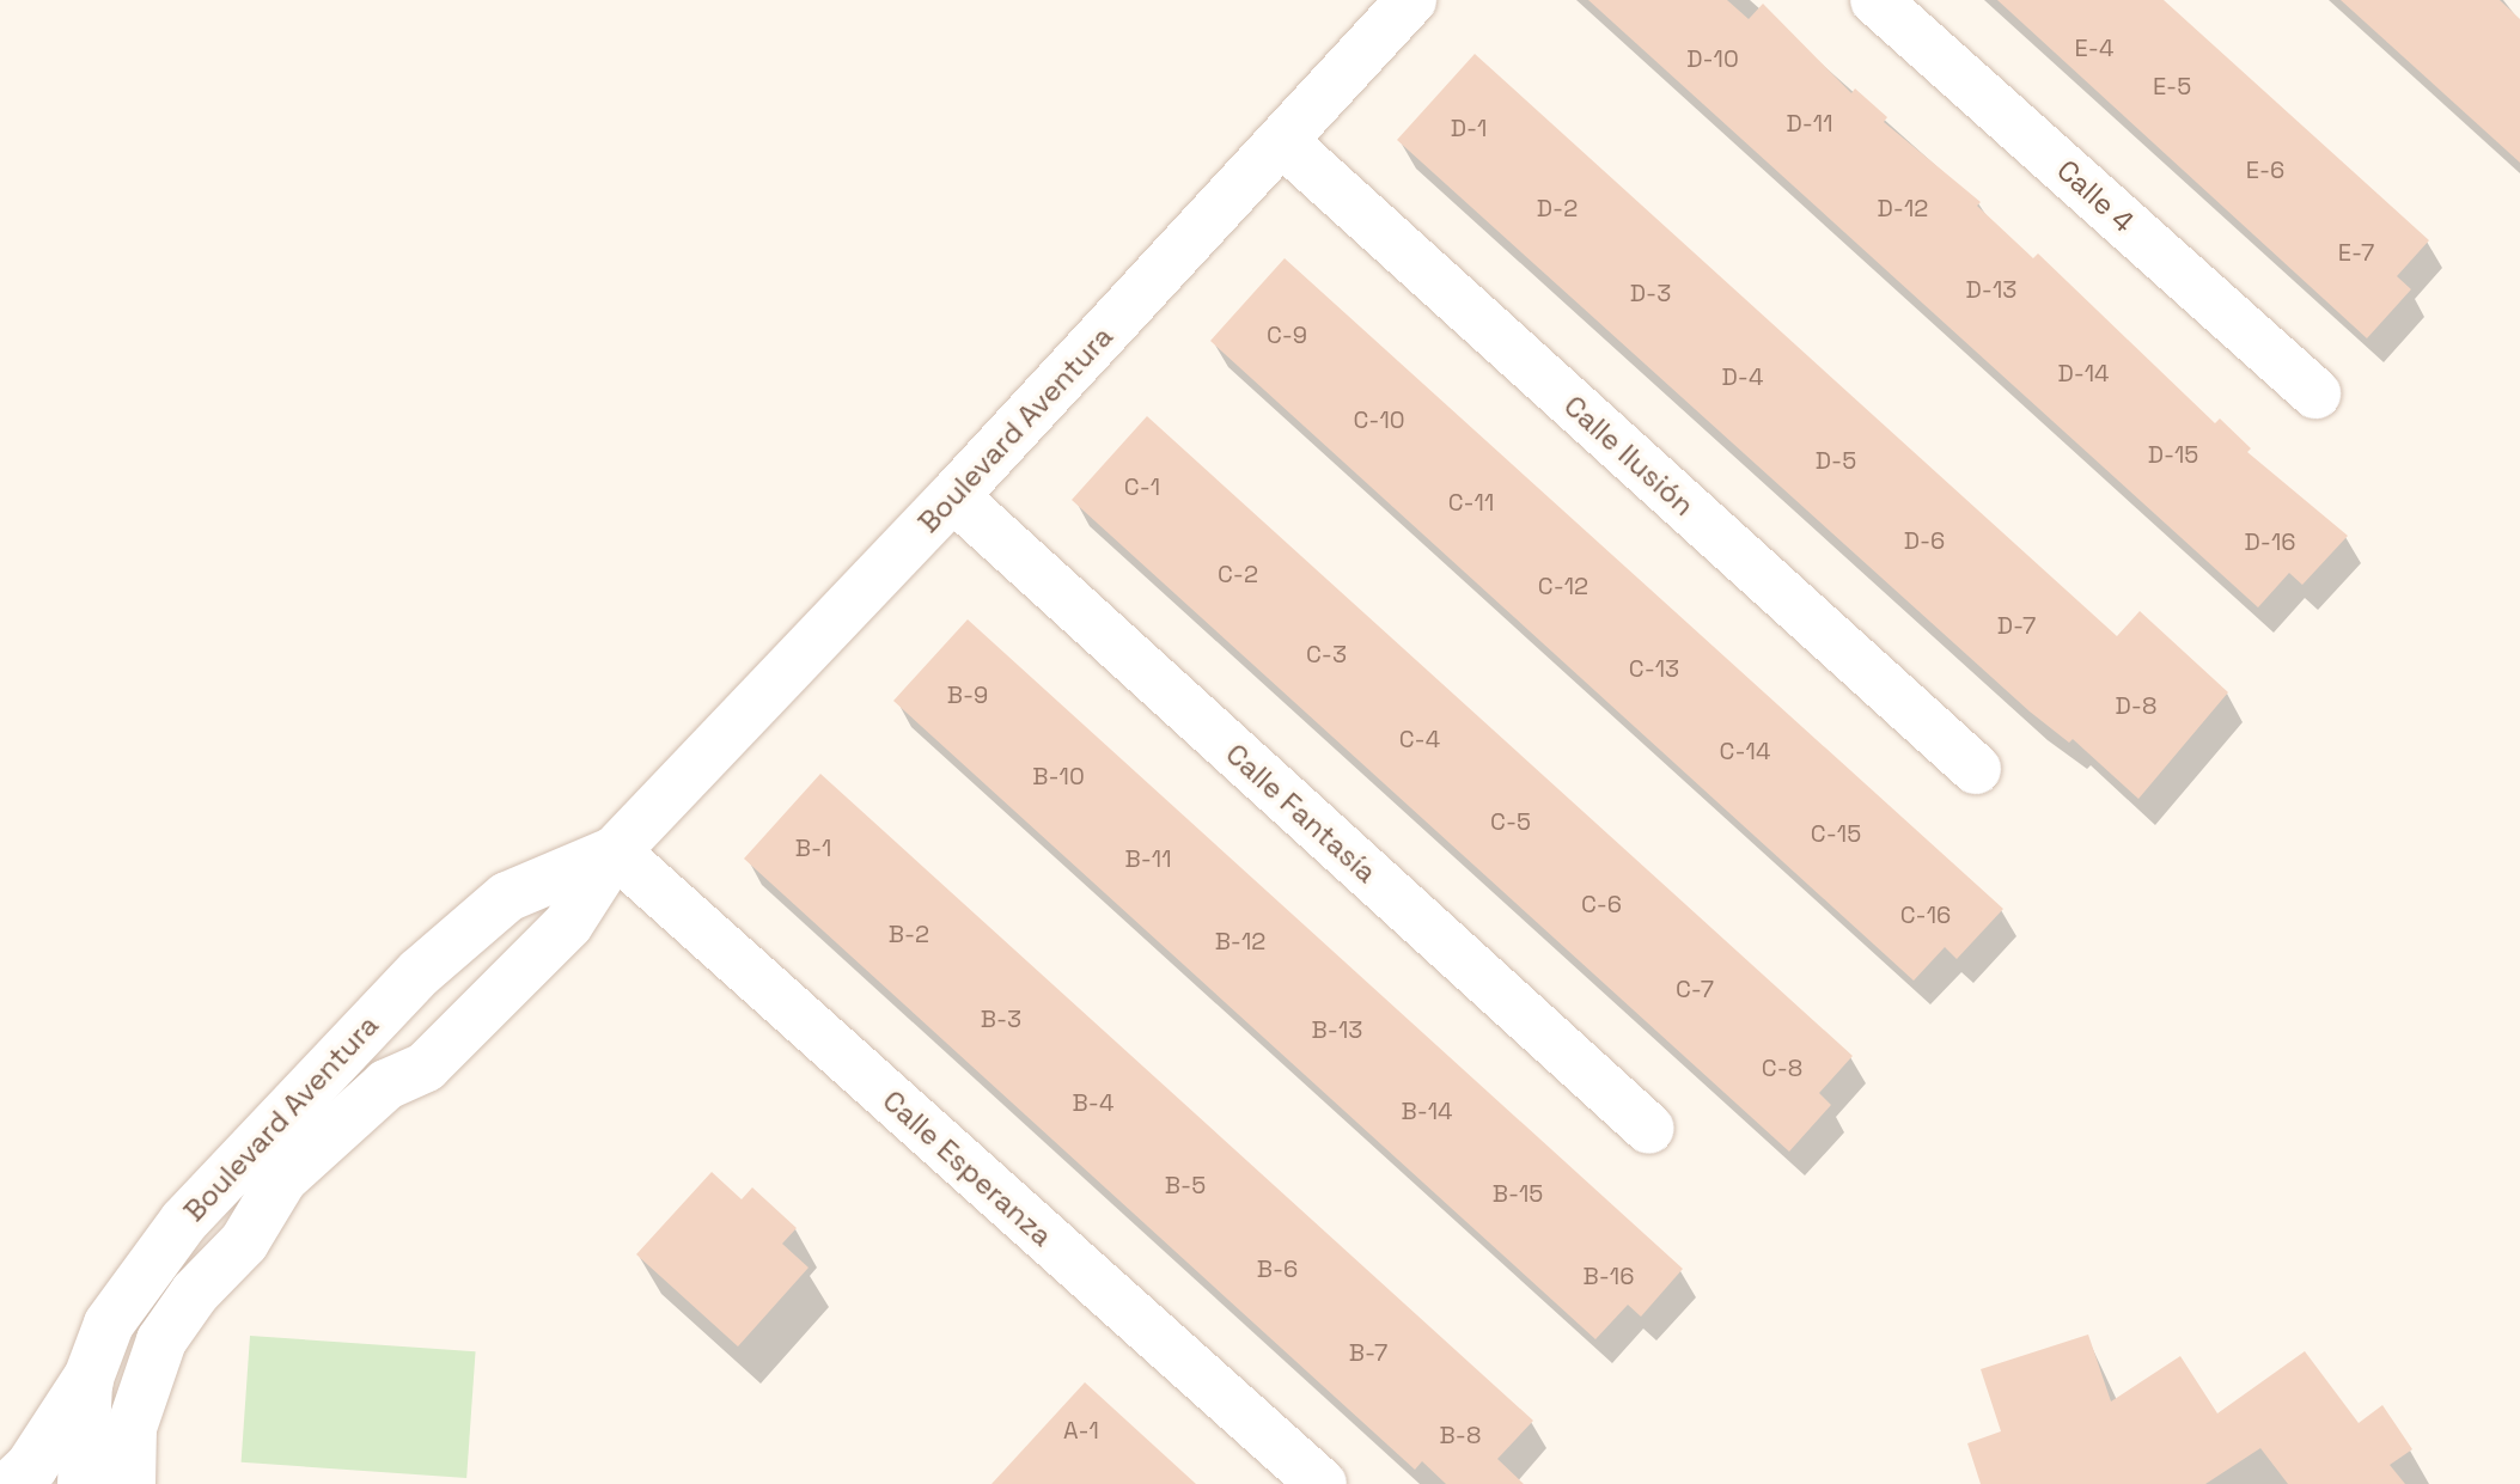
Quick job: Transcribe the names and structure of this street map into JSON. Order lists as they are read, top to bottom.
{
  "streets": {
    "street": [
      "Calle 4",
      "Boulevard Aventura",
      "Calle Ilusión",
      "Calle Fantasía",
      "Calle Esperanza"
    ]
  },
  "crossings": [
    ["Boulevard Aventura", "Calle Ilusión"],
    ["Boulevard Aventura", "Calle Fantasía"],
    ["Boulevard Aventura", "Calle Esperanza"]
  ],
  "house_numbers": [
    "E-4",
    "D-10",
    "E-5",
    "D-11",
    "D-1",
    "E-6",
    "D-2",
    "D-12",
    "E-7",
    "D-13",
    "D-3",
    "C-9",
    "D-14",
    "D-4",
    "C-10",
    "D-15",
    "D-5",
    "C-1",
    "C-11",
    "D-6",
    "D-16",
    "C-2",
    "C-12",
    "D-7",
    "C-3",
    "C-13",
    "B-9",
    "D-8",
    "C-4",
    "C-14",
    "B-10",
    "C-5",
    "C-15",
    "B-1",
    "B-11",
    "C-6",
    "C-16",
    "B-2",
    "B-12",
    "C-7",
    "B-3",
    "B-13",
    "C-8",
    "B-4",
    "B-14",
    "B-5",
    "B-15",
    "B-6",
    "B-16",
    "B-7",
    "A-1",
    "B-8"
  ]
}
